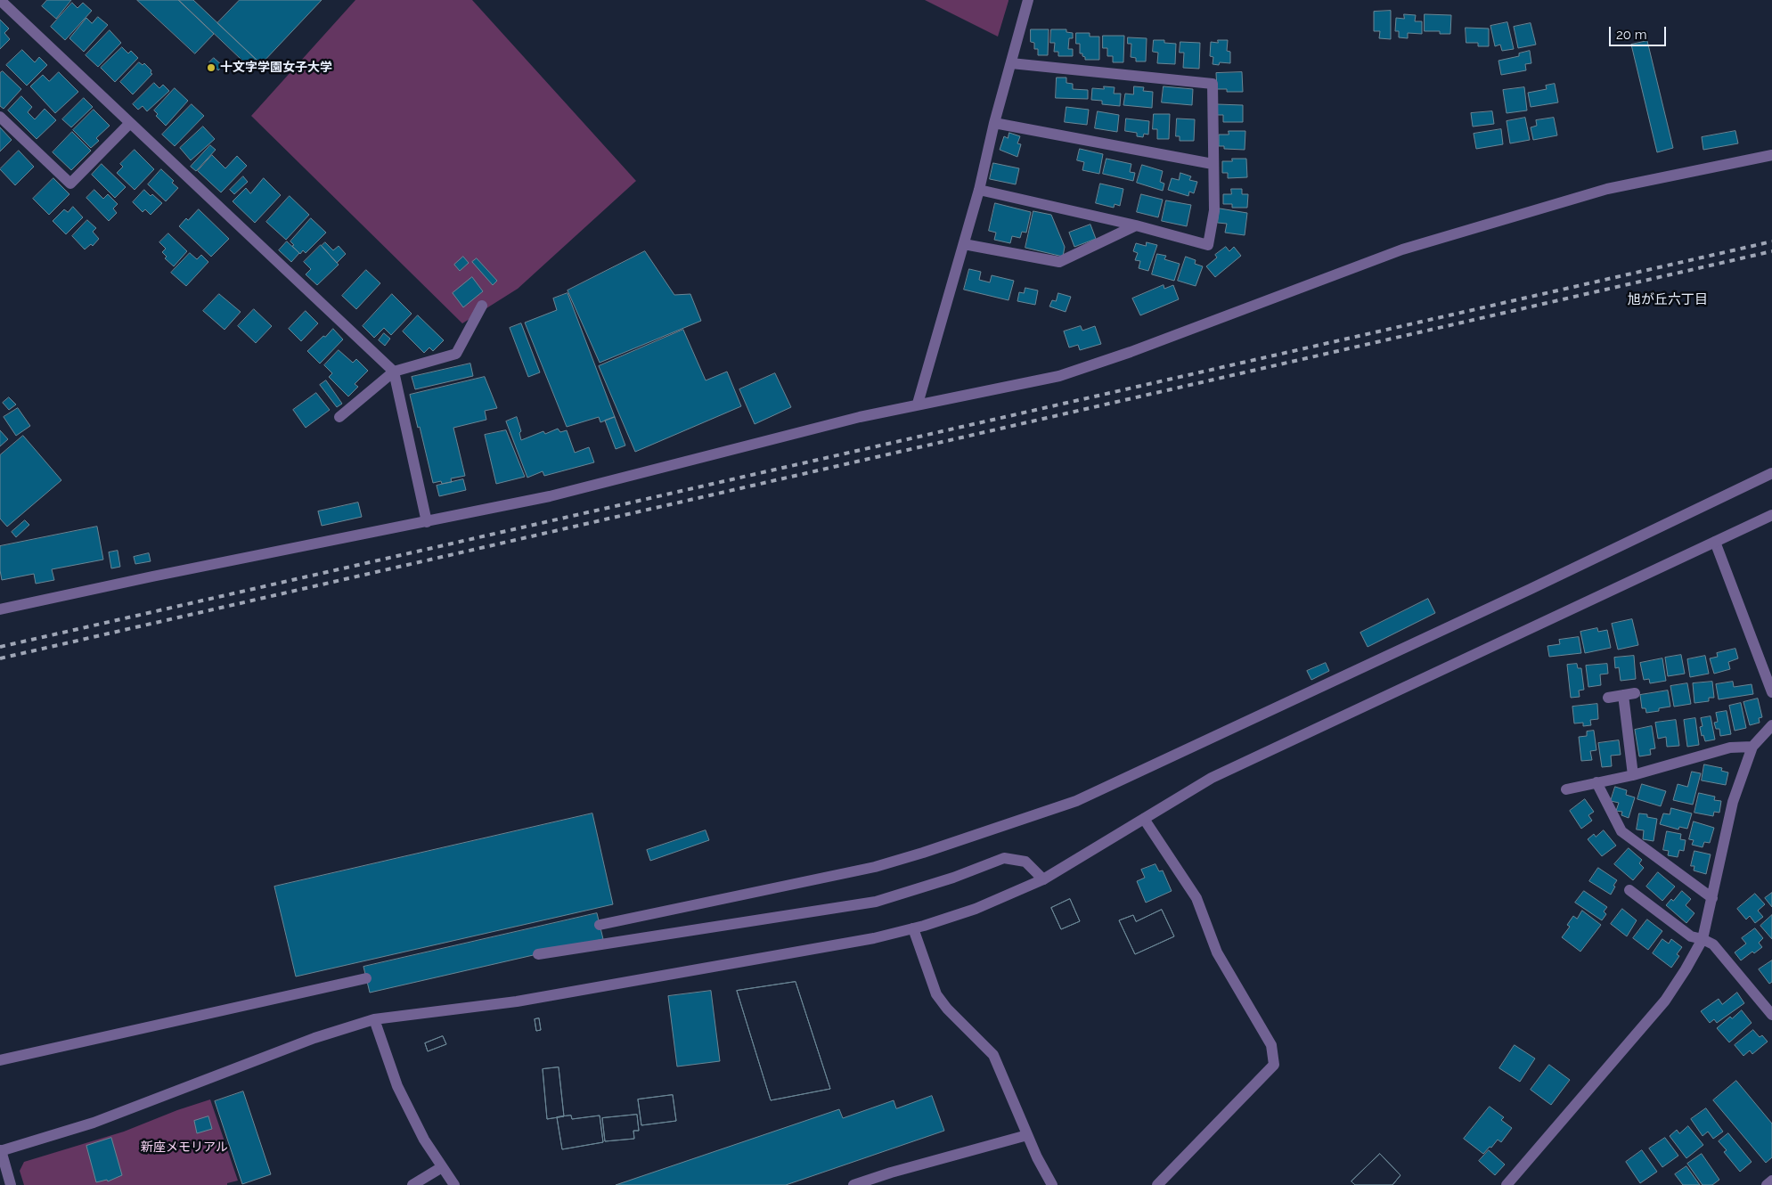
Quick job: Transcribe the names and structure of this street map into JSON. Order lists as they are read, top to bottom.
{
  "districts": ["旭が丘六丁目"],
  "parks": ["新座メモリアル"],
  "places": ["十文字学園女子大学"],
  "scale_bar": "20 m"
}
